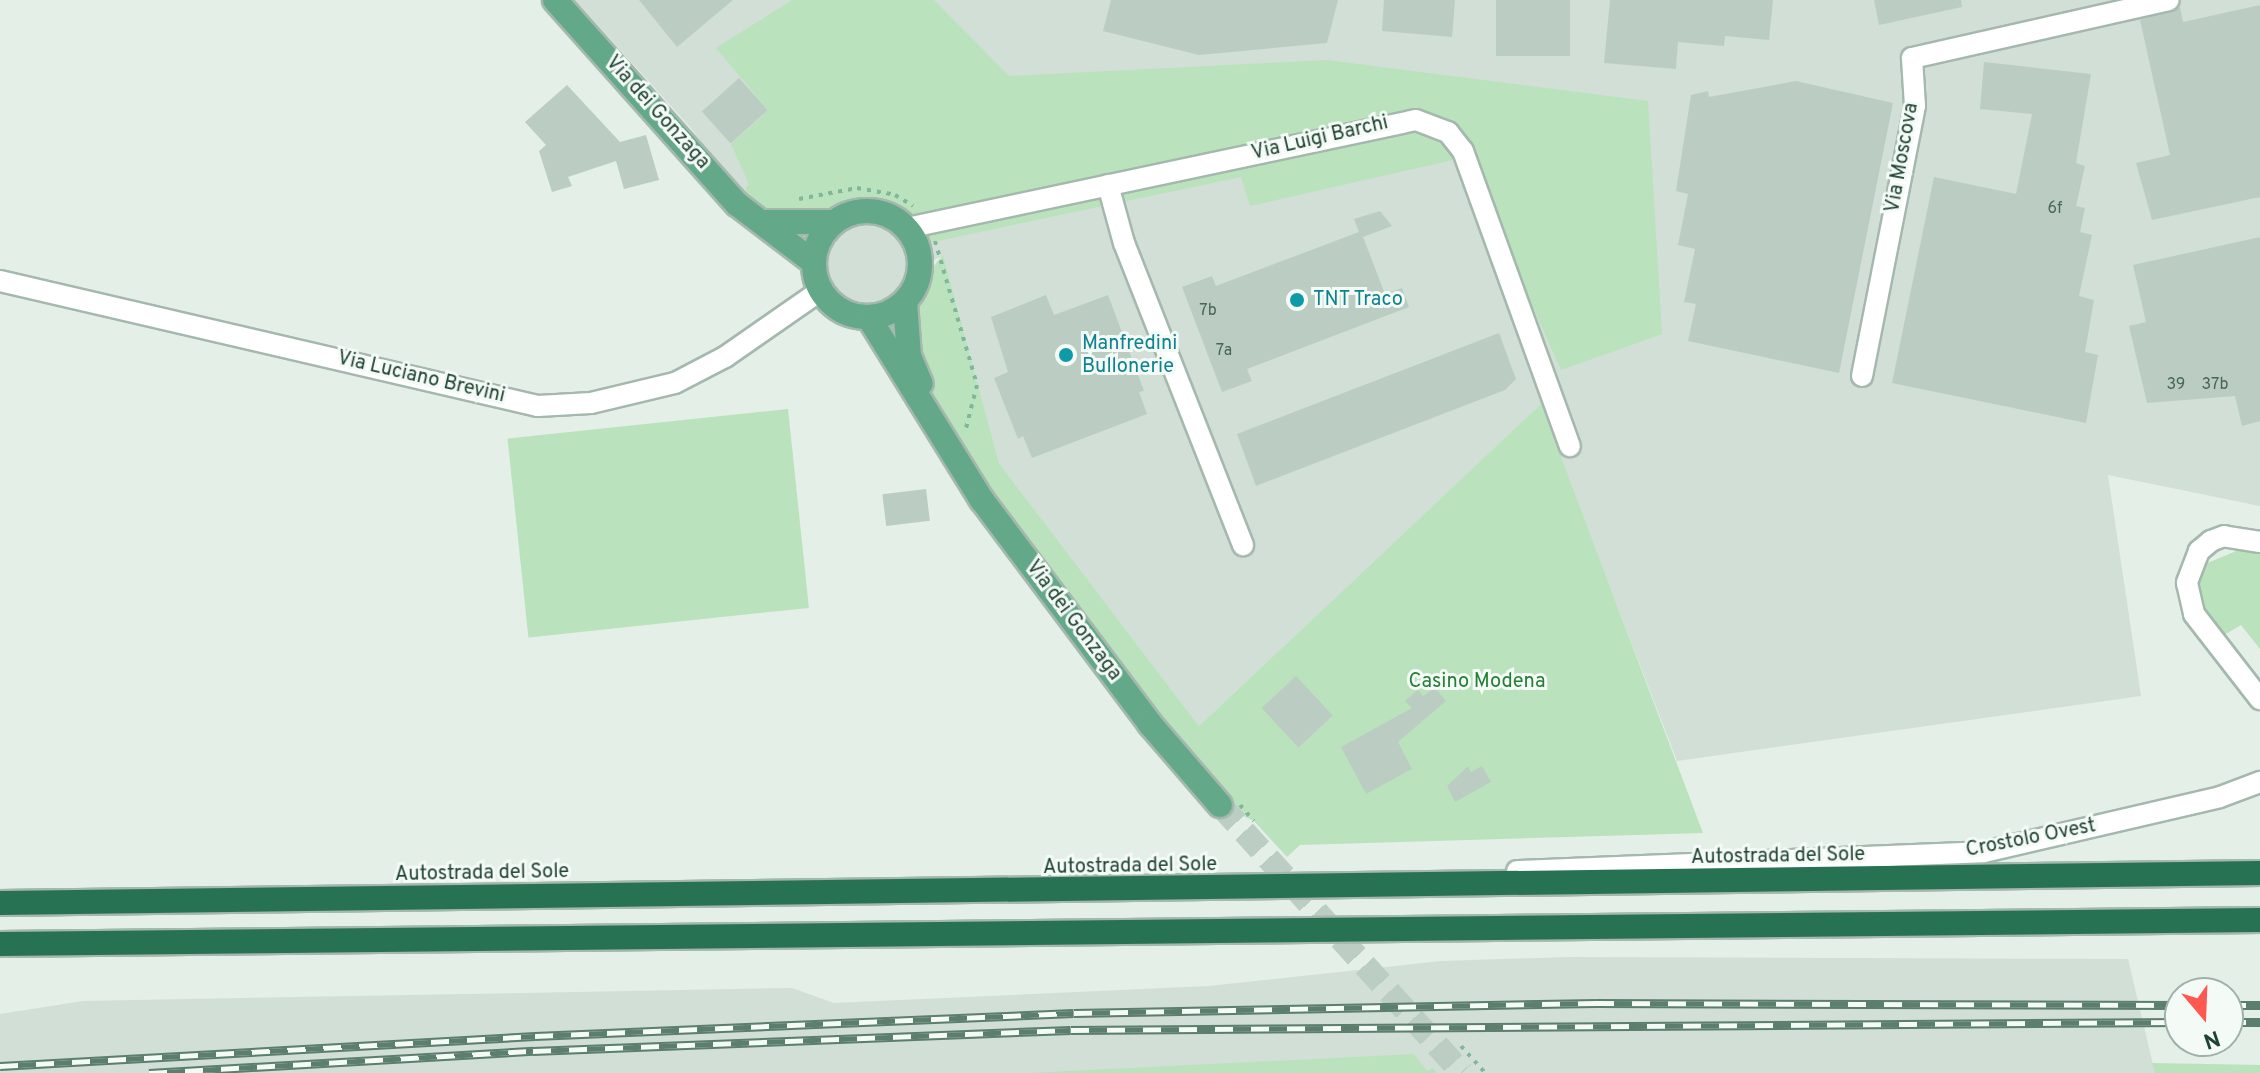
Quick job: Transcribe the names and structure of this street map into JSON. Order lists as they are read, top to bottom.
{
  "streets": {
    "highway": ["Autostrada del Sole"],
    "main road": ["Via dei Gonzaga"],
    "street": [
      "Via Luigi Barchi",
      "Via Moscova",
      "Via Luciano Brevini",
      "Crostolo Ovest"
    ]
  },
  "crossings": [
    ["Via dei Gonzaga", "Via Luigi Barchi"],
    ["Via dei Gonzaga", "Via Luciano Brevini"],
    ["Via Luigi Barchi", "Via Luciano Brevini"],
    ["Crostolo Ovest", "Autostrada del Sole"]
  ],
  "parks": ["Casino Modena"],
  "places": ["TNT Traco", "Manfredini Bullonerie"],
  "house_numbers": [
    "6f",
    "7b",
    "7a",
    "39",
    "37b"
  ],
  "north": "bottom"
}
